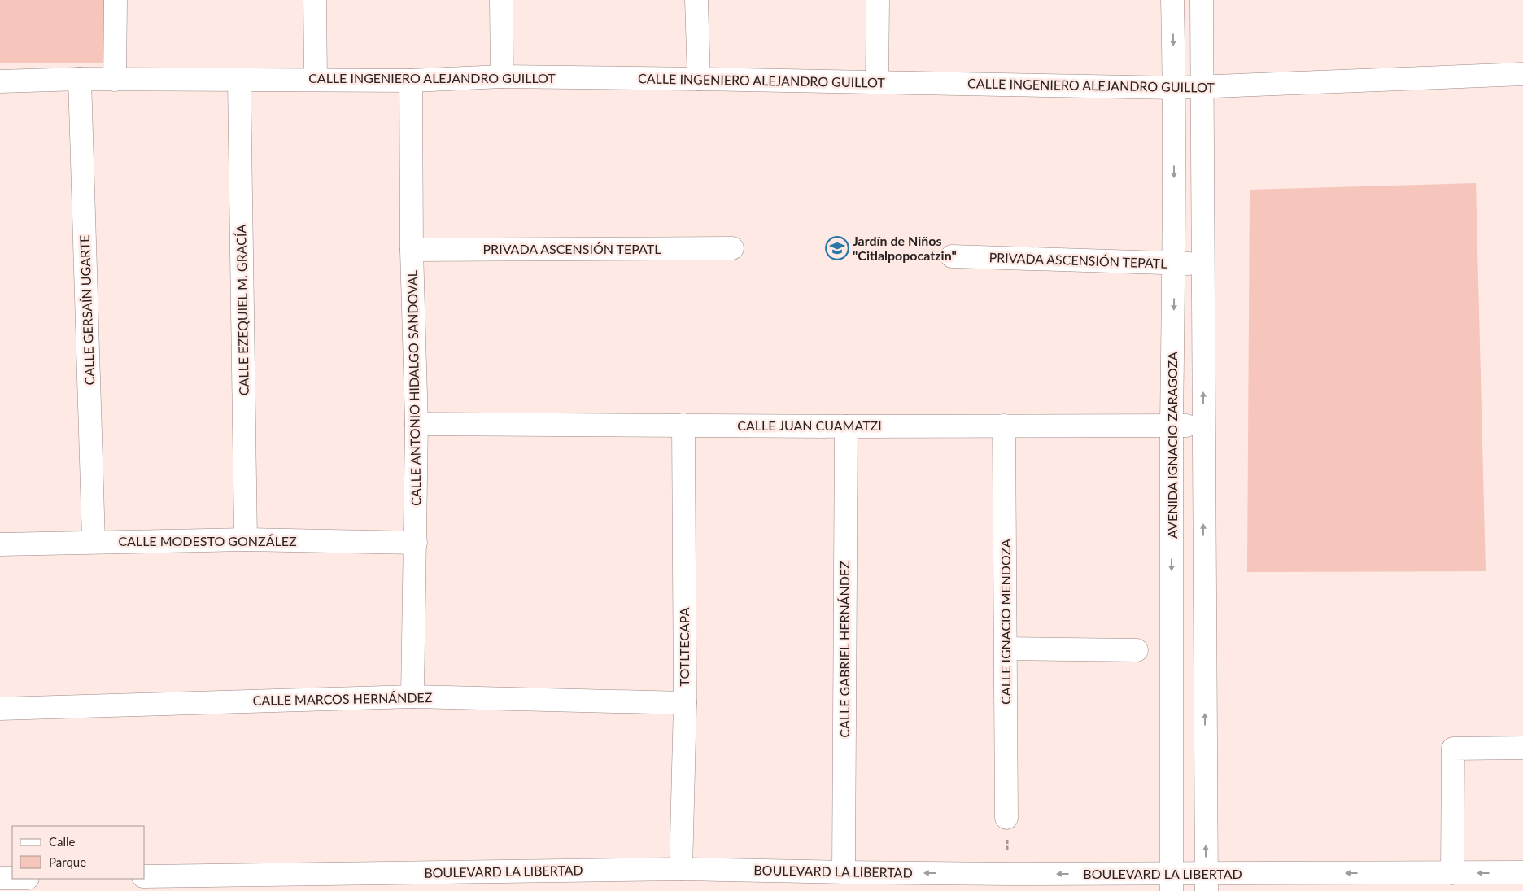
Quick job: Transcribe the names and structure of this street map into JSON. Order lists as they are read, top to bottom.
{
  "streets": {
    "street": [
      "CALLE INGENIERO ALEJANDRO GUILLOT",
      "PRIVADA ASCENSIÓN TEPATL",
      "CALLE GERSAÍN UGARTE",
      "CALLE EZEQUIEL M. GRACÍA",
      "CALLE ANTONIO HIDALGO SANDOVAL",
      "CALLE JUAN CUAMATZI",
      "AVENIDA IGNACIO ZARAGOZA",
      "CALLE MODESTO GONZÁLEZ",
      "CALLE IGNACIO MENDOZA",
      "TOTLTECAPA",
      "CALLE GABRIEL HERNÁNDEZ",
      "CALLE MARCOS HERNÁNDEZ",
      "BOULEVARD LA LIBERTAD"
    ]
  },
  "crossings": [
    ["CALLE INGENIERO ALEJANDRO GUILLOT", "CALLE GERSAÍN UGARTE"],
    ["CALLE INGENIERO ALEJANDRO GUILLOT", "CALLE EZEQUIEL M. GRACÍA"],
    ["CALLE INGENIERO ALEJANDRO GUILLOT", "CALLE ANTONIO HIDALGO SANDOVAL"],
    ["CALLE INGENIERO ALEJANDRO GUILLOT", "AVENIDA IGNACIO ZARAGOZA"],
    ["PRIVADA ASCENSIÓN TEPATL", "CALLE ANTONIO HIDALGO SANDOVAL"],
    ["PRIVADA ASCENSIÓN TEPATL", "AVENIDA IGNACIO ZARAGOZA"],
    ["CALLE GERSAÍN UGARTE", "CALLE MODESTO GONZÁLEZ"],
    ["CALLE EZEQUIEL M. GRACÍA", "CALLE MODESTO GONZÁLEZ"],
    ["CALLE ANTONIO HIDALGO SANDOVAL", "CALLE JUAN CUAMATZI"],
    ["CALLE ANTONIO HIDALGO SANDOVAL", "CALLE MODESTO GONZÁLEZ"],
    ["CALLE ANTONIO HIDALGO SANDOVAL", "CALLE MARCOS HERNÁNDEZ"],
    ["CALLE JUAN CUAMATZI", "AVENIDA IGNACIO ZARAGOZA"],
    ["CALLE JUAN CUAMATZI", "CALLE IGNACIO MENDOZA"],
    ["CALLE JUAN CUAMATZI", "TOTLTECAPA"],
    ["CALLE JUAN CUAMATZI", "CALLE GABRIEL HERNÁNDEZ"],
    ["AVENIDA IGNACIO ZARAGOZA", "BOULEVARD LA LIBERTAD"],
    ["TOTLTECAPA", "CALLE MARCOS HERNÁNDEZ"],
    ["TOTLTECAPA", "BOULEVARD LA LIBERTAD"],
    ["CALLE GABRIEL HERNÁNDEZ", "BOULEVARD LA LIBERTAD"]
  ],
  "one_way": ["BOULEVARD LA LIBERTAD"],
  "places": {
    "school or university": ["Jardín de Niños \"Citlalpopocatzin\""]
  },
  "legend": ["Calle", "Parque"]
}
